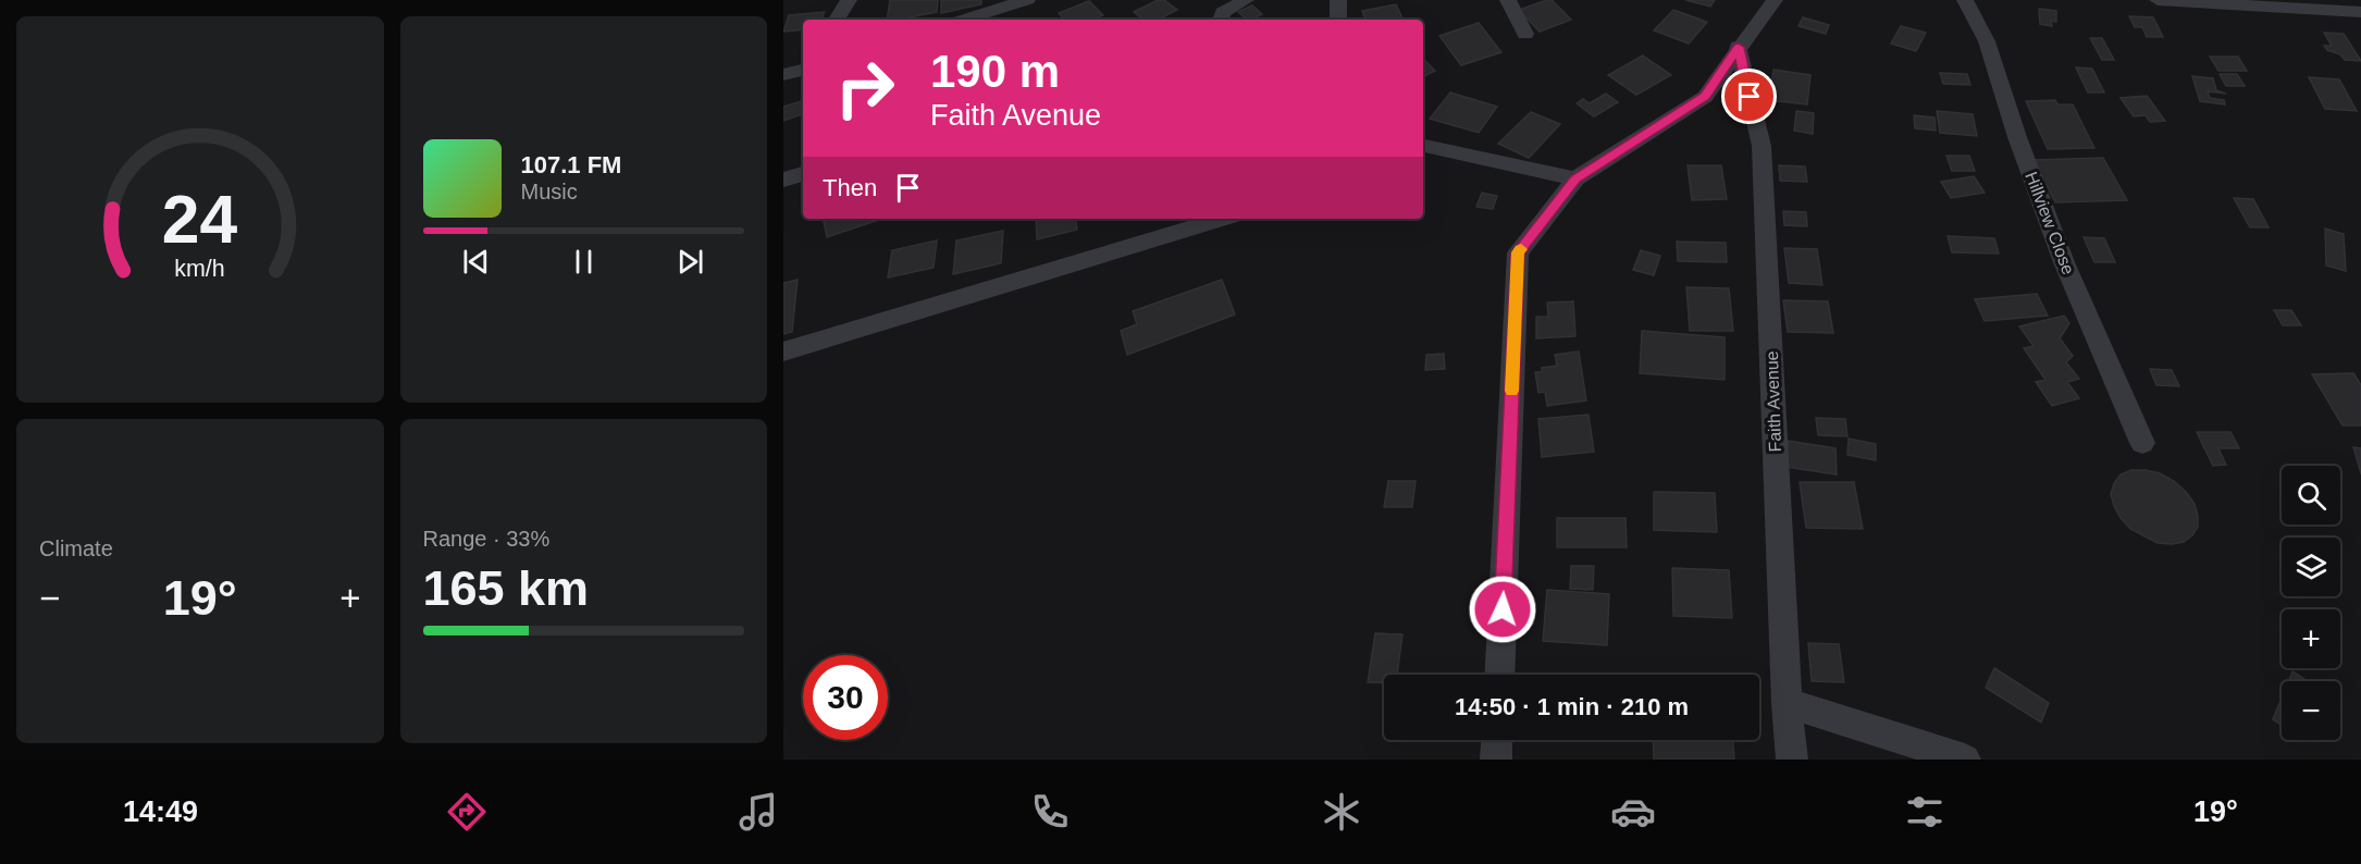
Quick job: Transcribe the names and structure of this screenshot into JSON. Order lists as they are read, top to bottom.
{
  "streets": {
    "street": ["Hillview Close", "Faith Avenue"]
  },
  "page": {
    "turn": ["190 m", "Faith Avenue"],
    "song": ["107.1 FM", "Music"],
    "then": "Then",
    "tile": [
      "Climate",
      ["Range · 33%", "165 km"]
    ],
    "map_buttons": ["+", "−"],
    "heat": ["−", "19°", "+"],
    "limit": "30",
    "trip": "14:50 · 1 min · 210 m",
    "tabs": ["14:49", "19°"],
    "gauge": ["24", "km/h"]
  }
}
